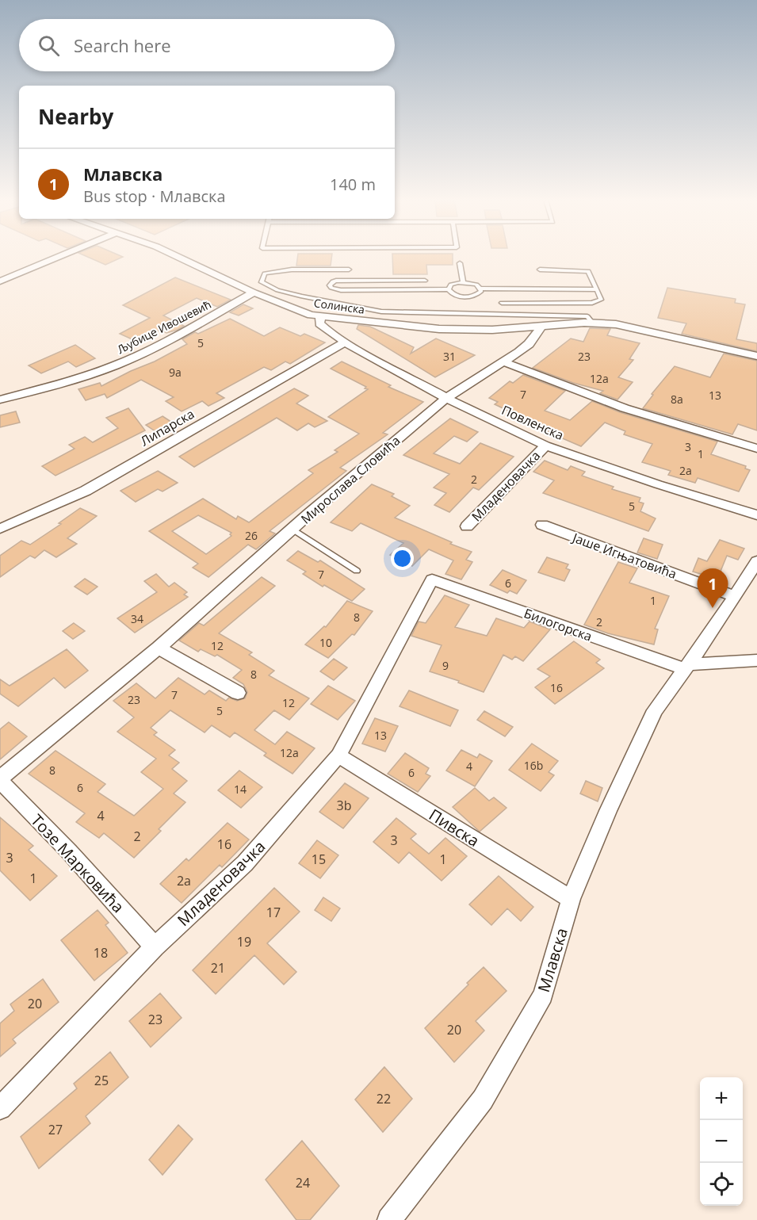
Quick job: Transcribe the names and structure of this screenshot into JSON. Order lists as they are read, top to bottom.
{
  "streets": {
    "street": [
      "Солинска",
      "Љубице Ивошевић",
      "Повленска",
      "Липарска",
      "Мирослава Словића",
      "Младеновачка",
      "Јаше Игњатовића",
      "Билогорска",
      "Пивска",
      "Тозе Марковића",
      "Млавска"
    ]
  },
  "crossings": [
    ["Солинска", "Љубице Ивошевић"],
    ["Солинска", "Повленска"],
    ["Повленска", "Липарска"],
    ["Повленска", "Мирослава Словића"],
    ["Повленска", "Младеновачка"],
    ["Мирослава Словића", "Тозе Марковића"],
    ["Младеновачка", "Билогорска"],
    ["Младеновачка", "Пивска"],
    ["Младеновачка", "Тозе Марковића"],
    ["Јаше Игњатовића", "Млавска"],
    ["Билогорска", "Млавска"],
    ["Пивска", "Млавска"]
  ],
  "house_numbers": [
    "5",
    "31",
    "23",
    "9a",
    "12a",
    "7",
    "13",
    "8a",
    "3",
    "1",
    "2a",
    "2",
    "5",
    "26",
    "7",
    "6",
    "1",
    "8",
    "34",
    "2",
    "10",
    "12",
    "9",
    "8",
    "16",
    "7",
    "23",
    "12",
    "5",
    "13",
    "12a",
    "16b",
    "4",
    "8",
    "6",
    "6",
    "14",
    "3b",
    "4",
    "2",
    "3",
    "16",
    "3",
    "15",
    "1",
    "1",
    "2a",
    "17",
    "19",
    "18",
    "21",
    "20",
    "23",
    "20",
    "25",
    "22",
    "27",
    "24"
  ],
  "page": {
    "search": "Search here",
    "heading": "Nearby",
    "list": [
      {
        "mark": "1",
        "name": "Млавска",
        "note": "Bus stop · Млавска",
        "value": "140 m"
      }
    ],
    "pins": "1",
    "map_buttons": ["+", "−"]
  }
}
